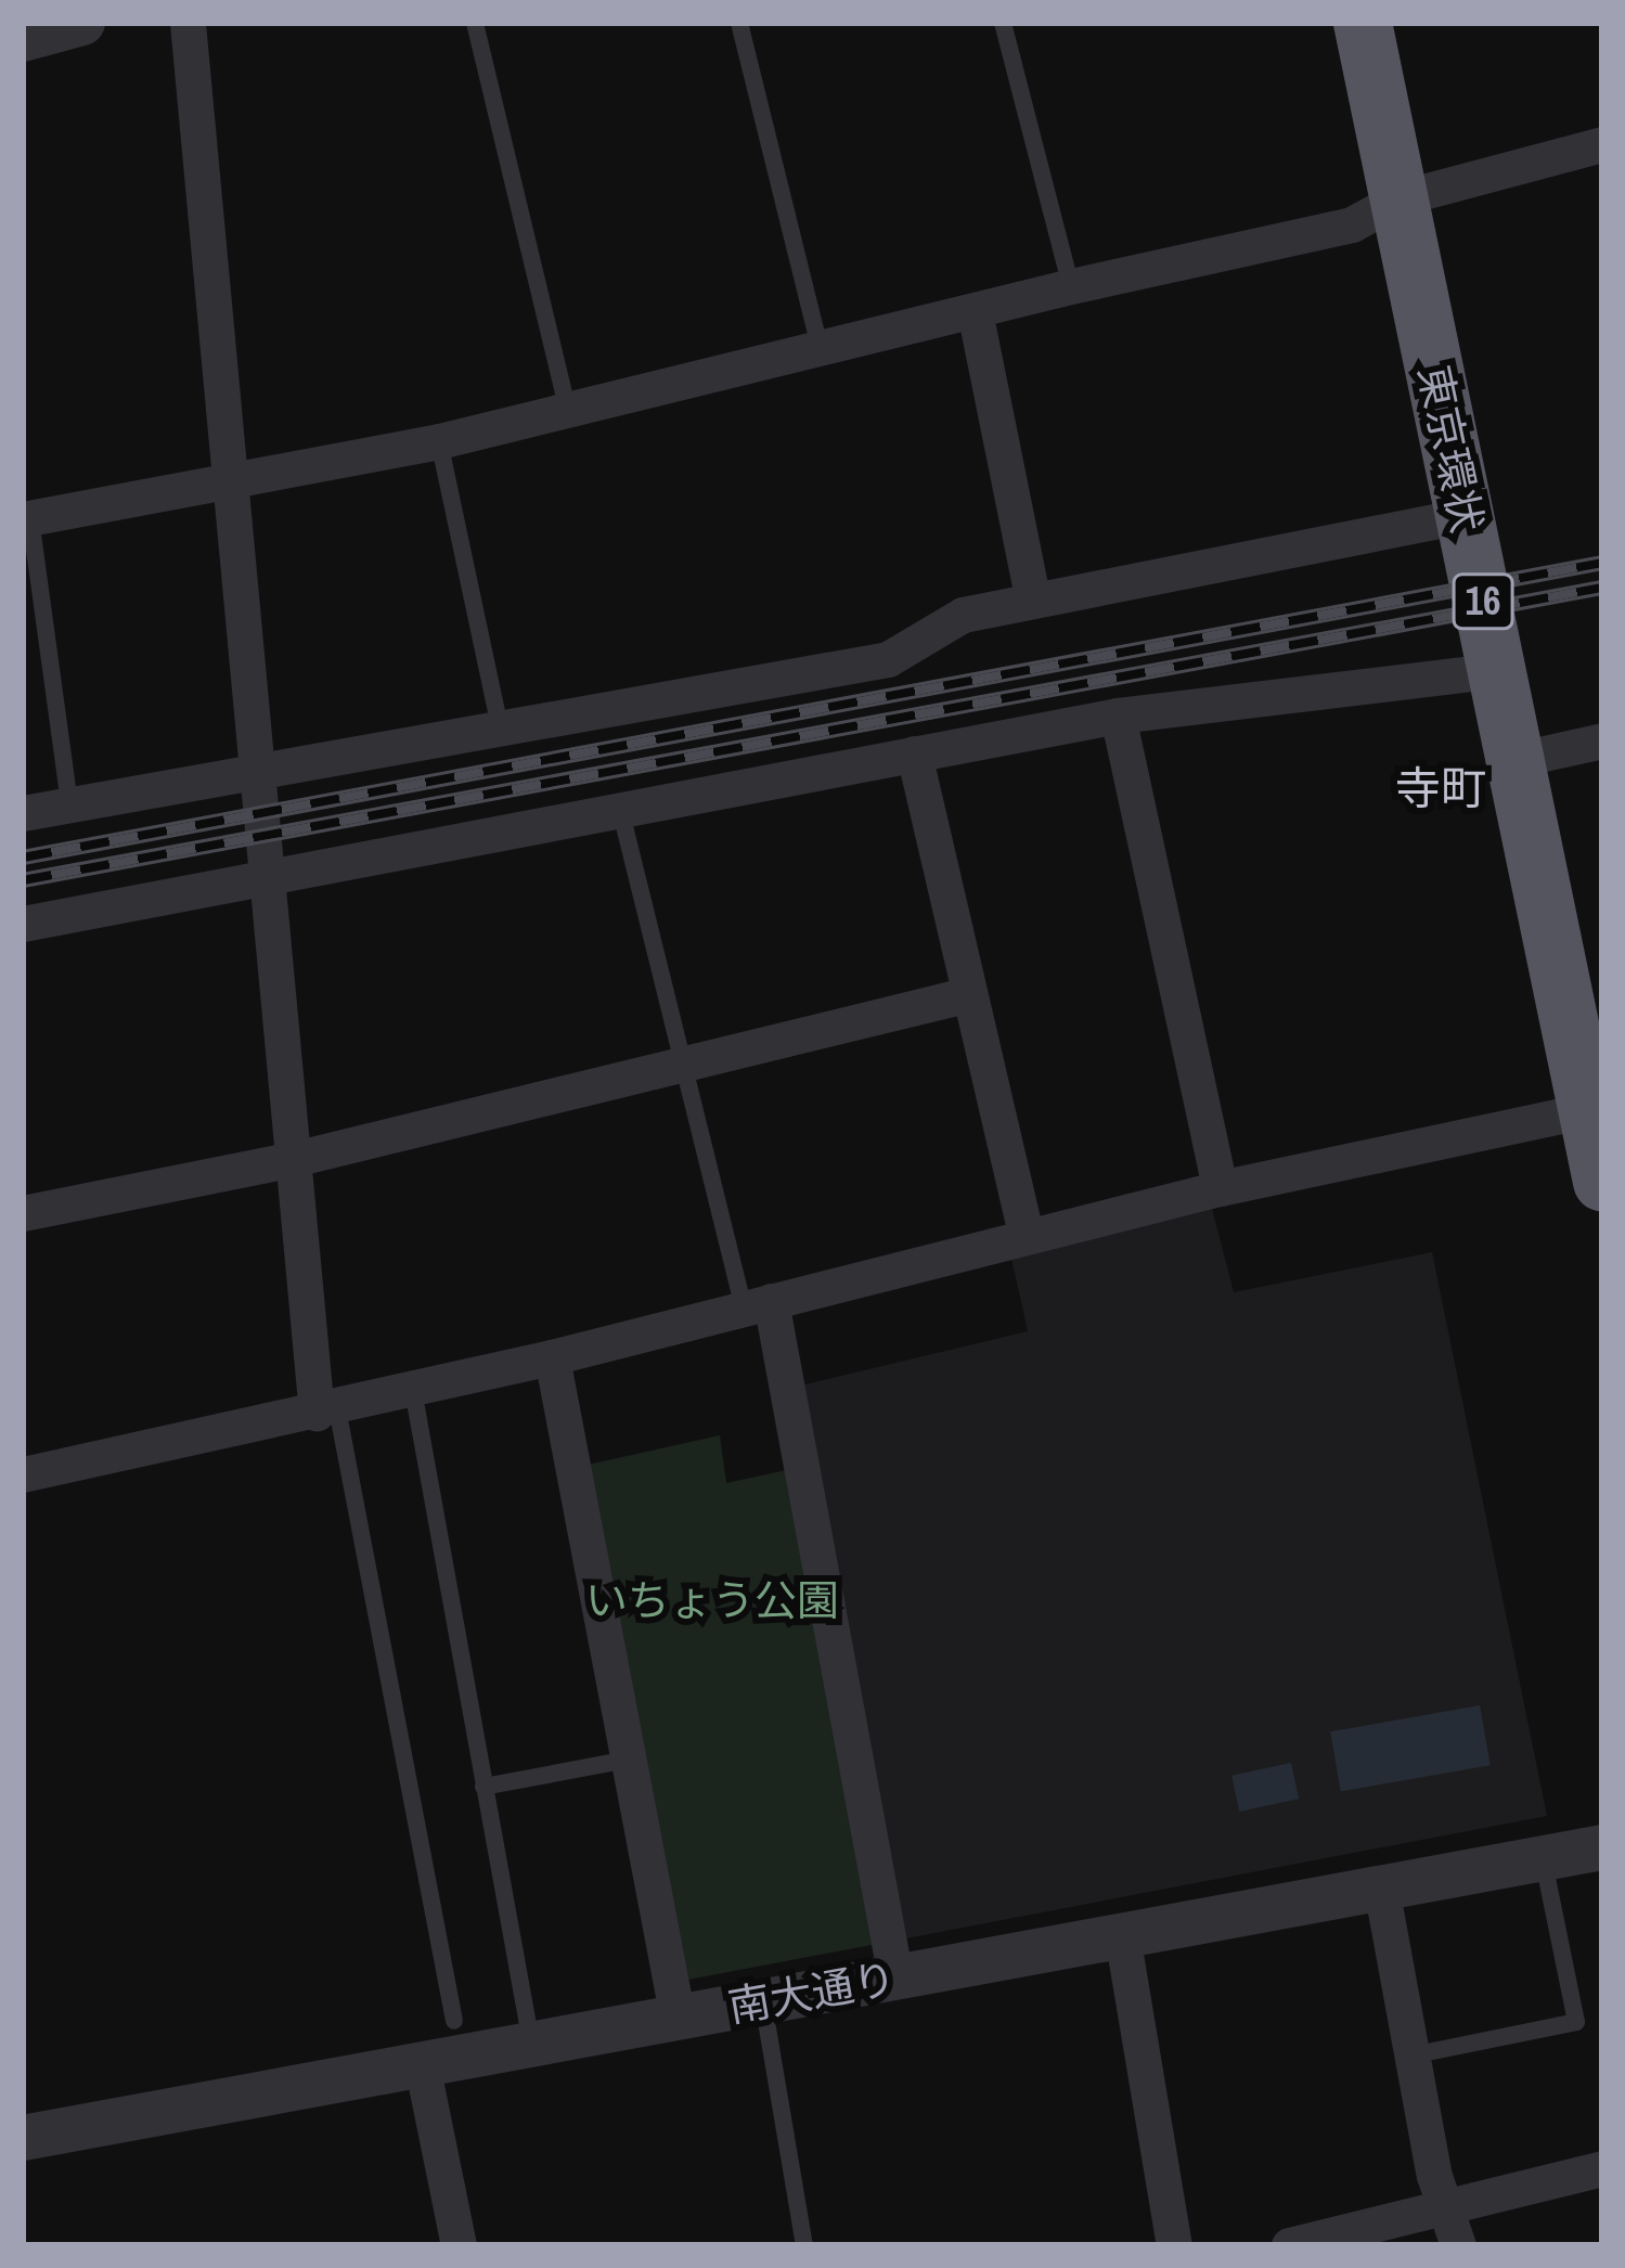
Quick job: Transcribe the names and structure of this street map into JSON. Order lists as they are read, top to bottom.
{
  "streets": {
    "highway": ["東京環状", "16"],
    "street": ["南大通り"]
  },
  "districts": ["寺町"],
  "parks": ["いちょう公園"]
}
